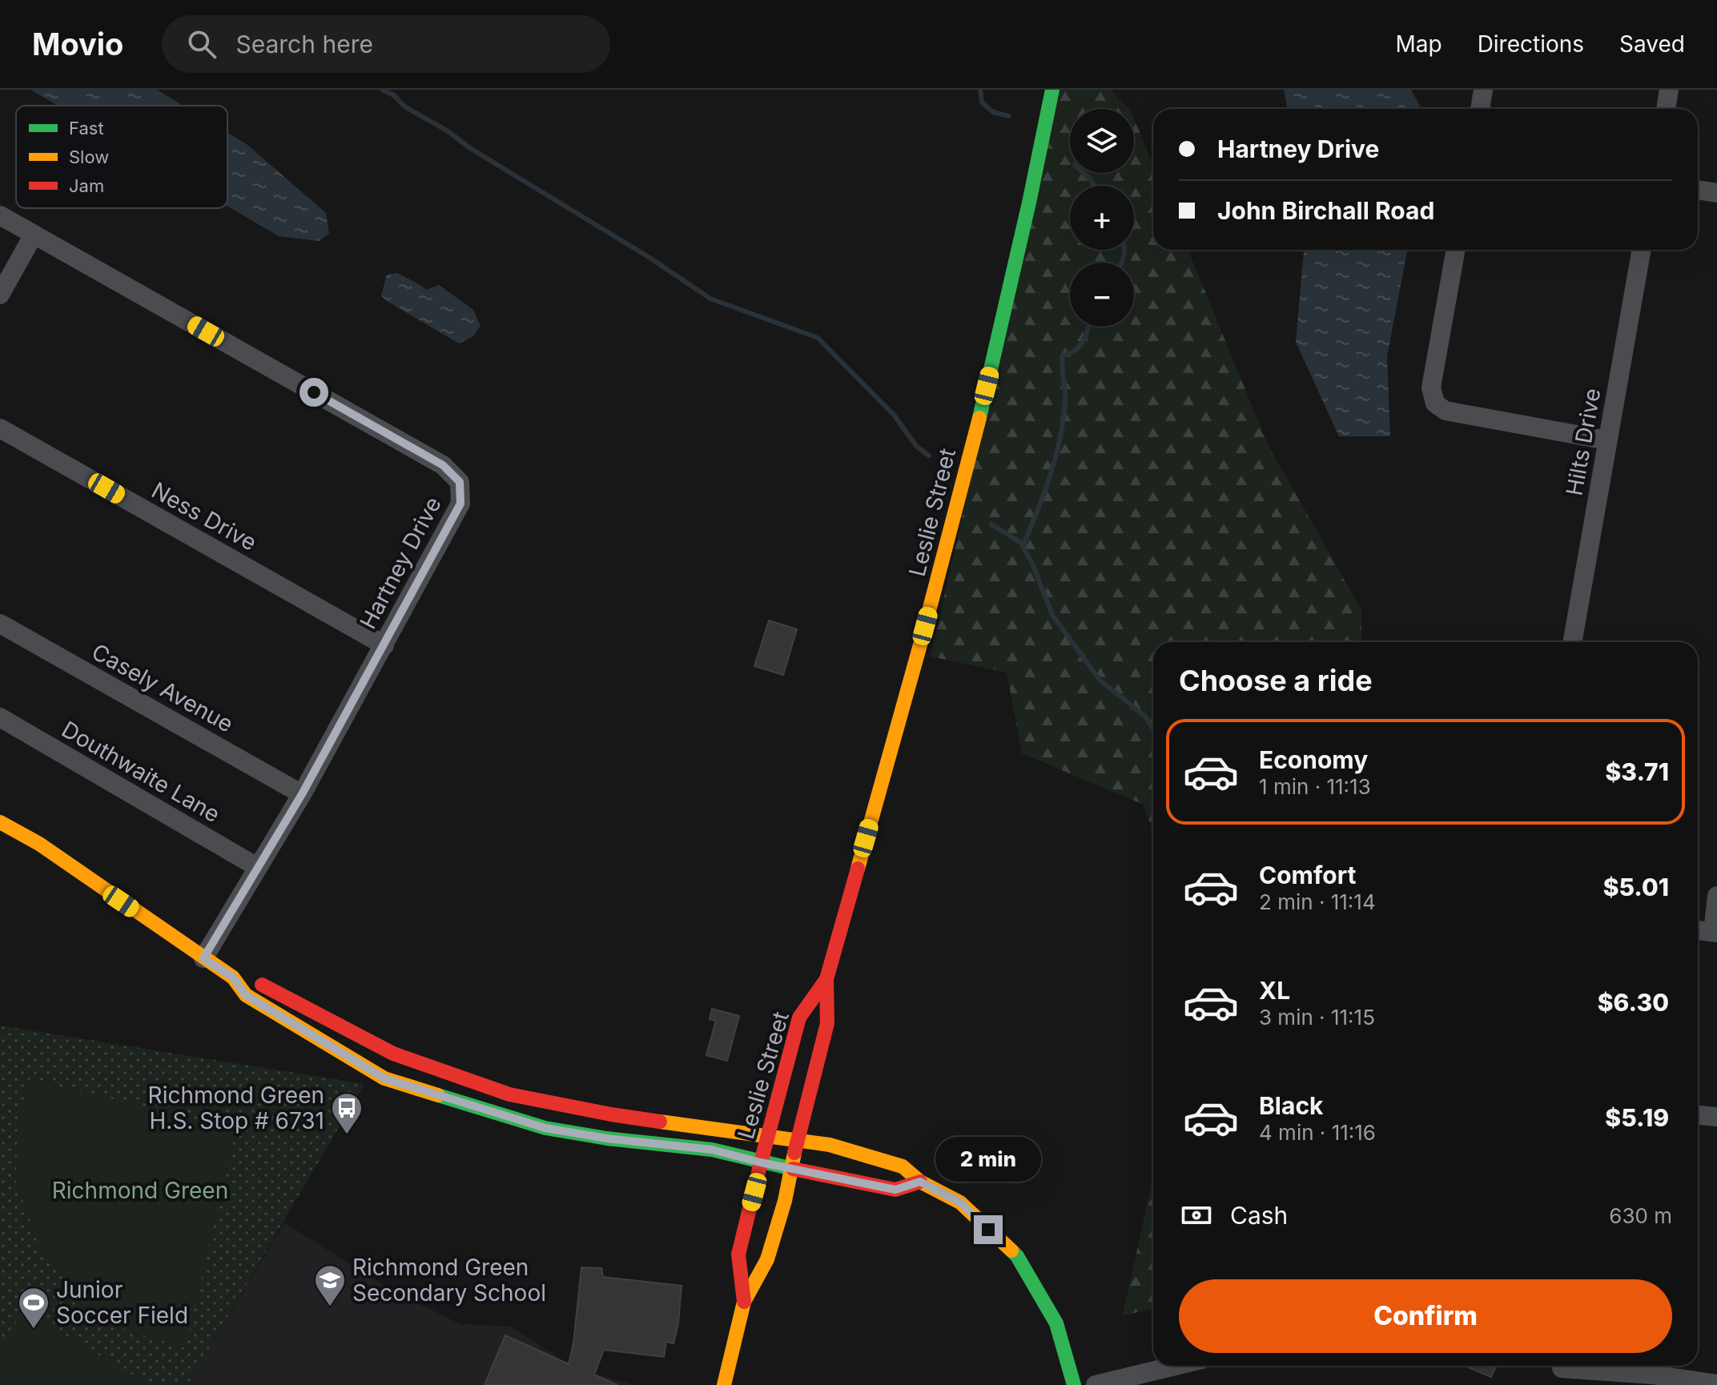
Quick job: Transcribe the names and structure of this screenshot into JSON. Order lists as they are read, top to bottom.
{
  "streets": {
    "street": [
      "Hilts Drive",
      "Leslie Street",
      "Ness Drive",
      "Hartney Drive",
      "Casely Avenue",
      "Douthwaite Lane"
    ]
  },
  "crossings": [
    ["Ness Drive", "Hartney Drive"],
    ["Hartney Drive", "Casely Avenue"],
    ["Hartney Drive", "Douthwaite Lane"]
  ],
  "parks": ["Richmond Green"],
  "places": {
    "bus stop": ["Richmond Green H.S. Stop # 6731"],
    "school or university": ["Richmond Green Secondary School"],
    "sports": ["Junior Soccer Field"]
  },
  "legend": ["Fast", "Slow", "Jam"],
  "page": {
    "header": "Movio",
    "search": "Search here",
    "nav": ["Map", "Directions", "Saved"],
    "map_buttons": ["+", "−"],
    "banner": ["Hartney Drive", "John Birchall Road"],
    "heading": "Choose a ride",
    "list": [
      {
        "name": "Economy",
        "note": "1 min · 11:13",
        "value": "$3.71"
      },
      {
        "name": "Comfort",
        "note": "2 min · 11:14",
        "value": "$5.01"
      },
      {
        "name": "XL",
        "note": "3 min · 11:15",
        "value": "$6.30"
      },
      {
        "name": "Black",
        "note": "4 min · 11:16",
        "value": "$5.19"
      }
    ],
    "bubble": "2 min",
    "pay": ["Cash", "630 m"],
    "buttons": "Confirm"
  }
}
